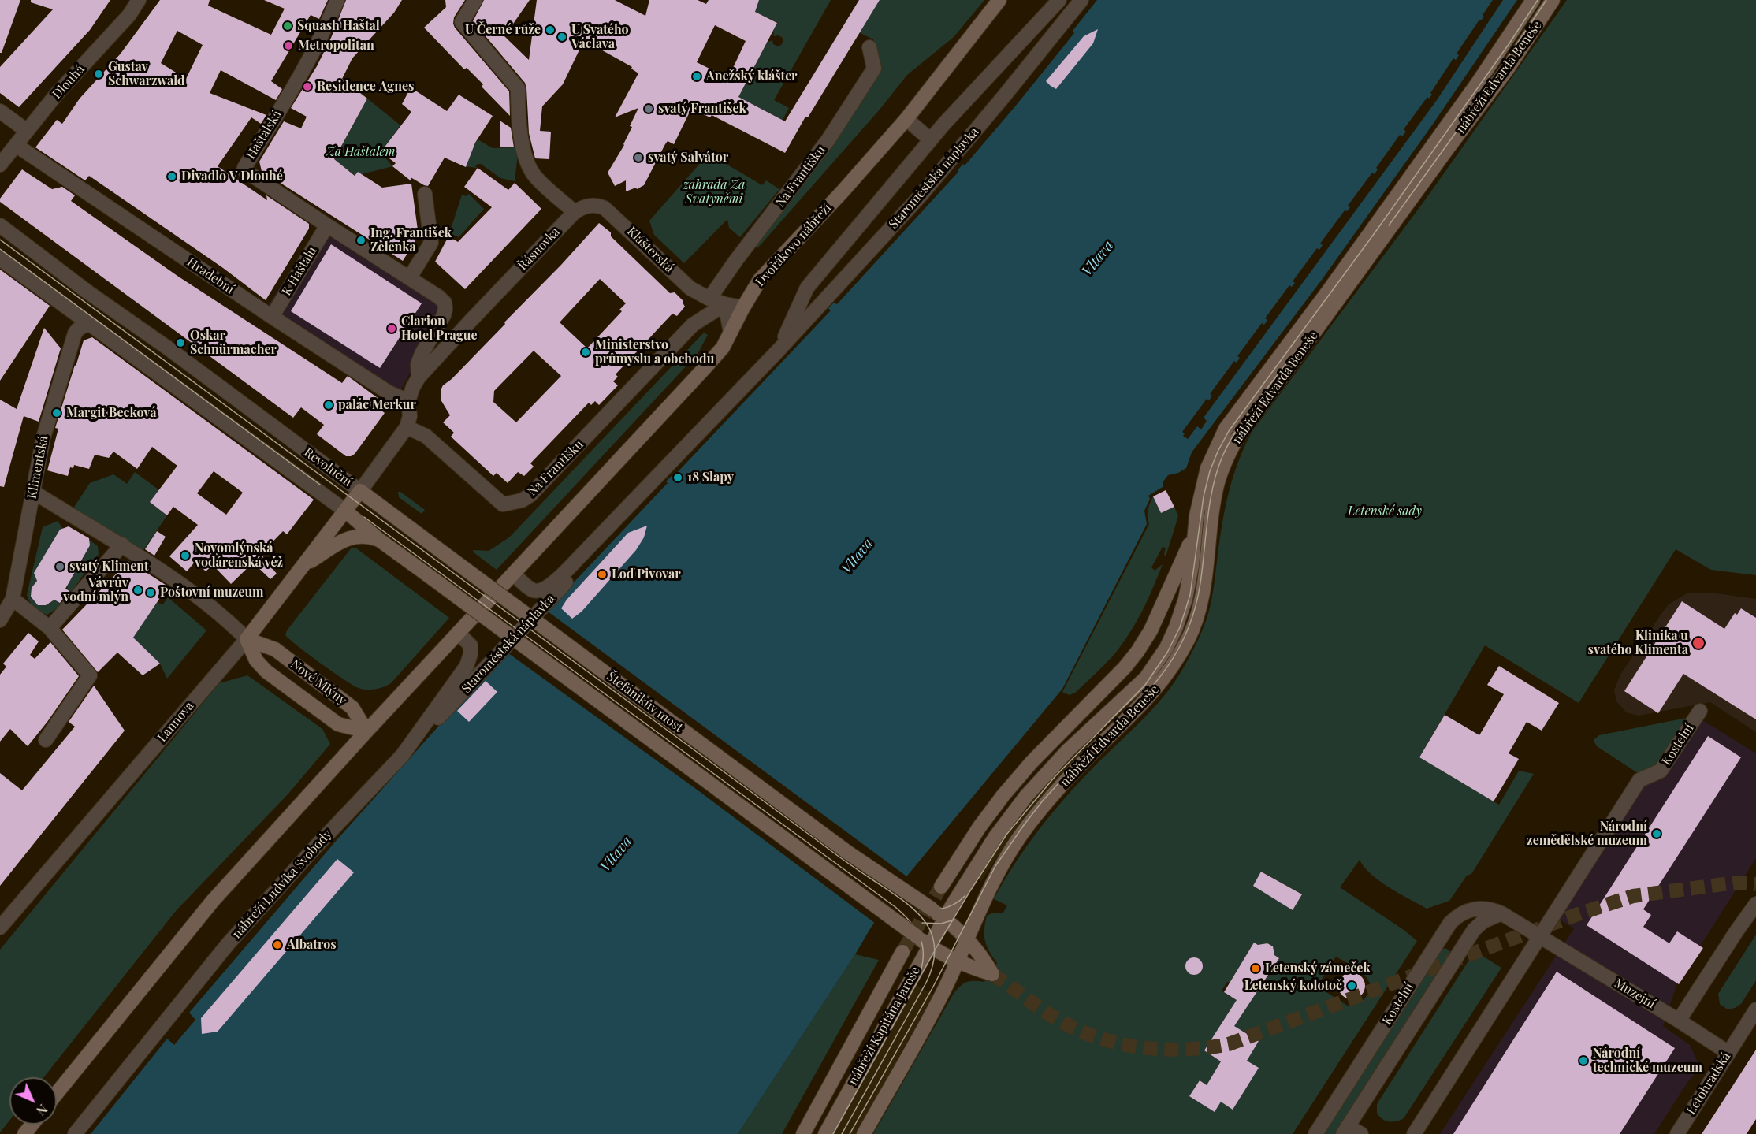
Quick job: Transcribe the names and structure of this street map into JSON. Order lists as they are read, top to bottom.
{
  "streets": {
    "street": [
      "nábřeží Edvarda Beneše",
      "Dlouhá",
      "Haštalská",
      "Na Františku",
      "Staroměstská náplavka",
      "Dvořákovo nábřeží",
      "Řásnovka",
      "Klášterská",
      "K Haštalu",
      "Hradební",
      "Klimentská",
      "Revoluční",
      "Nové Mlýny",
      "Štefánikův most",
      "Lannova",
      "Kostelní",
      "nábřeží Ludvíka Svobody",
      "Muzejní",
      "nábřeží Kapitána Jaroše",
      "Letohradská"
    ]
  },
  "crossings": [
    ["nábřeží Edvarda Beneše", "Štefánikův most"],
    ["nábřeží Edvarda Beneše", "nábřeží Kapitána Jaroše"],
    ["Dlouhá", "Hradební"],
    ["Haštalská", "Řásnovka"],
    ["Haštalská", "K Haštalu"],
    ["Na Františku", "Řásnovka"],
    ["Na Františku", "Klášterská"],
    ["Staroměstská náplavka", "Dvořákovo nábřeží"],
    ["Staroměstská náplavka", "nábřeží Ludvíka Svobody"],
    ["Dvořákovo nábřeží", "Klášterská"],
    ["Řásnovka", "Klášterská"],
    ["Řásnovka", "Hradební"],
    ["K Haštalu", "Hradební"],
    ["Klimentská", "Revoluční"],
    ["Klimentská", "Nové Mlýny"],
    ["Revoluční", "Štefánikův most"],
    ["Revoluční", "Lannova"],
    ["Nové Mlýny", "Lannova"],
    ["Štefánikův most", "Lannova"],
    ["Štefánikův most", "nábřeží Kapitána Jaroše"],
    ["Kostelní", "Muzejní"],
    ["Muzejní", "Letohradská"]
  ],
  "water": ["Vltava"],
  "parks": ["Za Haštalem", "zahrada Za Svatyněmi", "Letenské sady"],
  "places": [
    "Squash Haštal",
    "U Černé růže",
    "U Svatého Václava",
    "Metropolitan",
    "Gustav Schwarzwald",
    "Anežský klášter",
    "Residence Agnes",
    "svatý František",
    "svatý Salvátor",
    "Divadlo V Dlouhé",
    "Ing. František Zelenka",
    "Clarion Hotel Prague",
    "Oskar Schnürmacher",
    "Ministerstvo průmyslu a obchodu",
    "palác Merkur",
    "Margit Becková",
    "18 Slapy",
    "Novomlýnská vodárenská věž",
    "svatý Kliment",
    "Loď Pivovar",
    "Vávrův vodní mlýn",
    "Poštovní muzeum",
    "Klinika u svatého Klimenta",
    "Národní zemědělské muzeum",
    "Albatros",
    "Letenský zámeček",
    "Letenský kolotoč",
    "Národní technické muzeum"
  ],
  "north": "bottom right"
}
